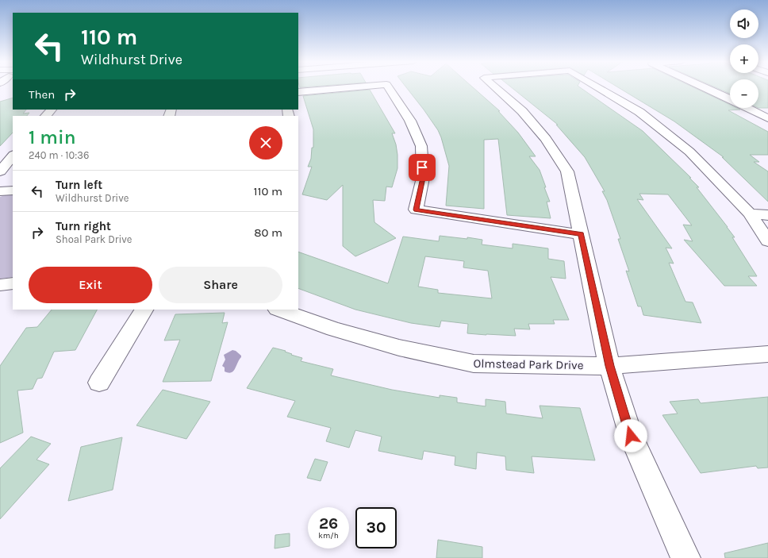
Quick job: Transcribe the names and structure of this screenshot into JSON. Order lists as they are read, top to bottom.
{
  "streets": {
    "street": ["Olmstead Park Drive"]
  },
  "page": {
    "map_buttons": ["+", "−"],
    "turn": ["110 m", "Wildhurst Drive"],
    "then": "Then",
    "heading": ["1 min", "240 m · 10:36"],
    "list": [
      {
        "name": "Turn left",
        "note": "Wildhurst Drive",
        "value": "110 m"
      },
      {
        "name": "Turn right",
        "note": "Shoal Park Drive",
        "value": "80 m"
      }
    ],
    "buttons": ["Exit", "Share"],
    "speed": "26 km/h",
    "limit": "30"
  }
}
